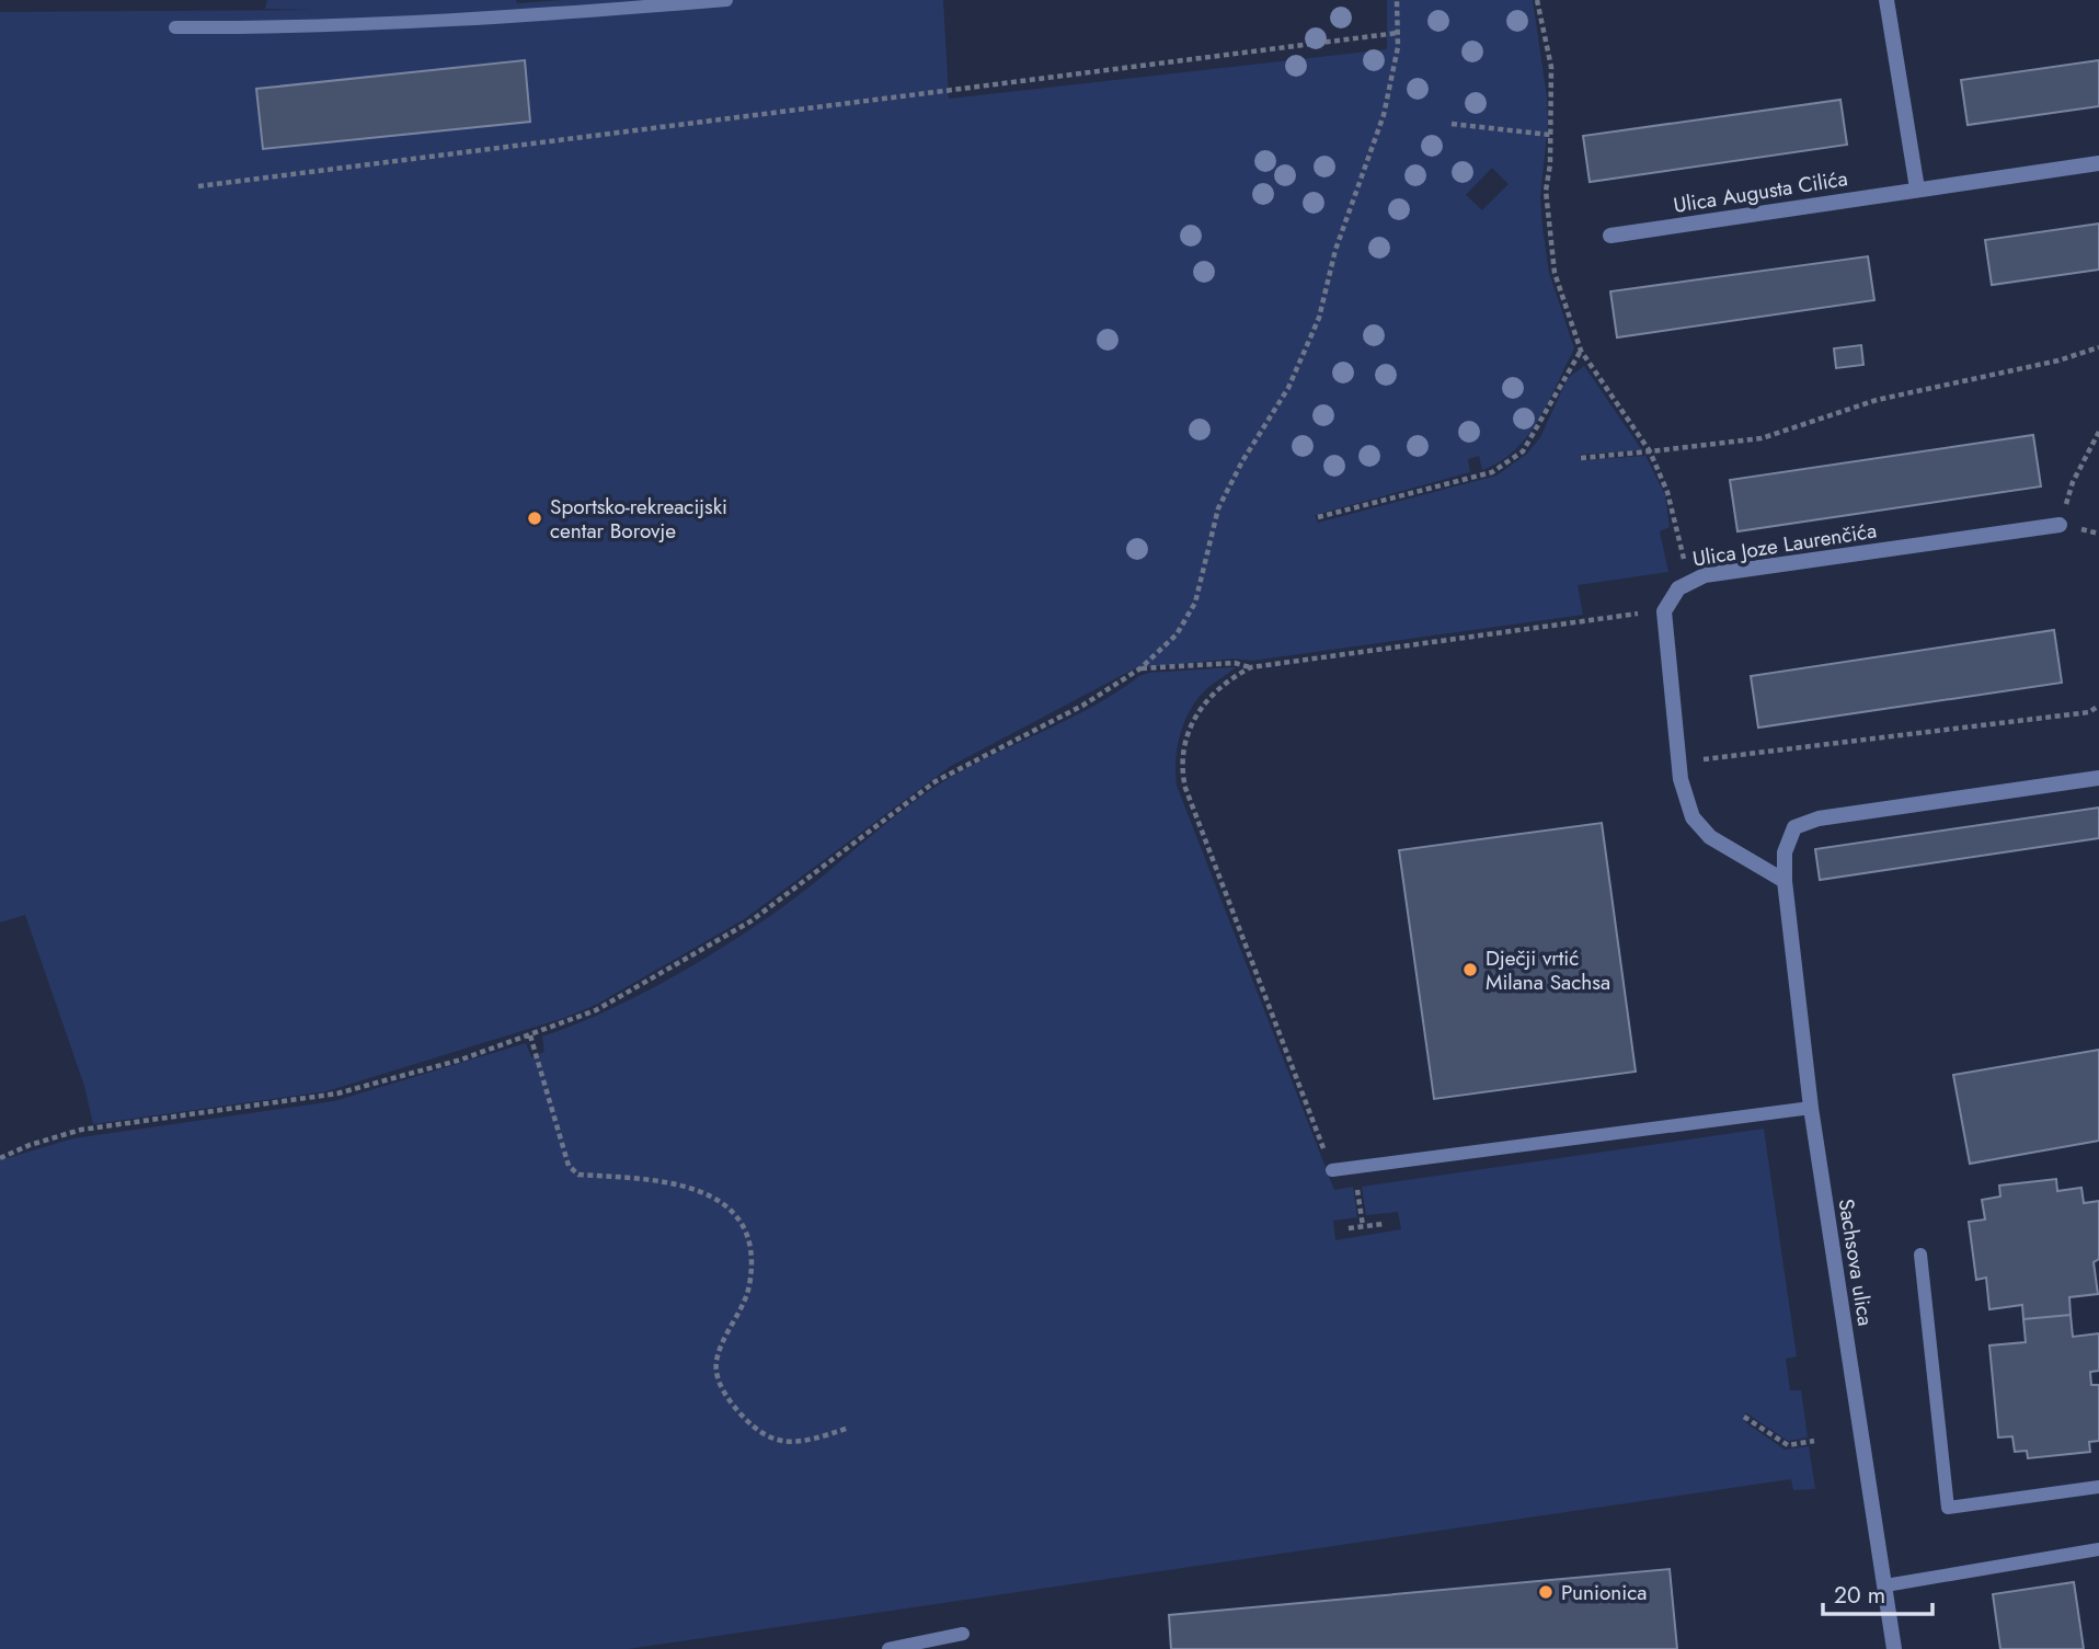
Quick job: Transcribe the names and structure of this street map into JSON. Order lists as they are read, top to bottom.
{
  "streets": {
    "street": ["Ulica Augusta Cilića", "Ulica Joze Laurenčića", "Sachsova ulica"]
  },
  "places": ["Sportsko-rekreacijski centar Borovje", "Dječji vrtić Milana Sachsa", "Punionica"],
  "scale_bar": "20 m"
}
